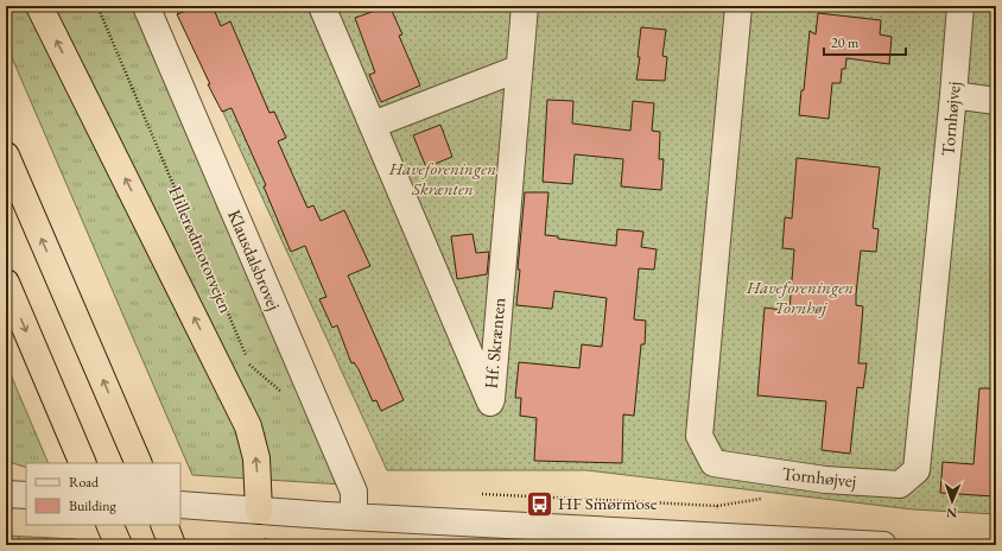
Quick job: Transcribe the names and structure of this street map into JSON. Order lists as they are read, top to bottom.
{
  "streets": {
    "street": ["Tornhøjvej", "Klausdalsbrovej", "Hf. Skrænten"],
    "path": ["Hillerødmotorvejen"]
  },
  "parks": ["Haveforeningen Skrænten", "Haveforeningen Tornhøj"],
  "places": {
    "bus stop": ["HF Smørmose"]
  },
  "legend": ["Road", "Building"],
  "scale_bar": "20 m",
  "north": "bottom"
}
